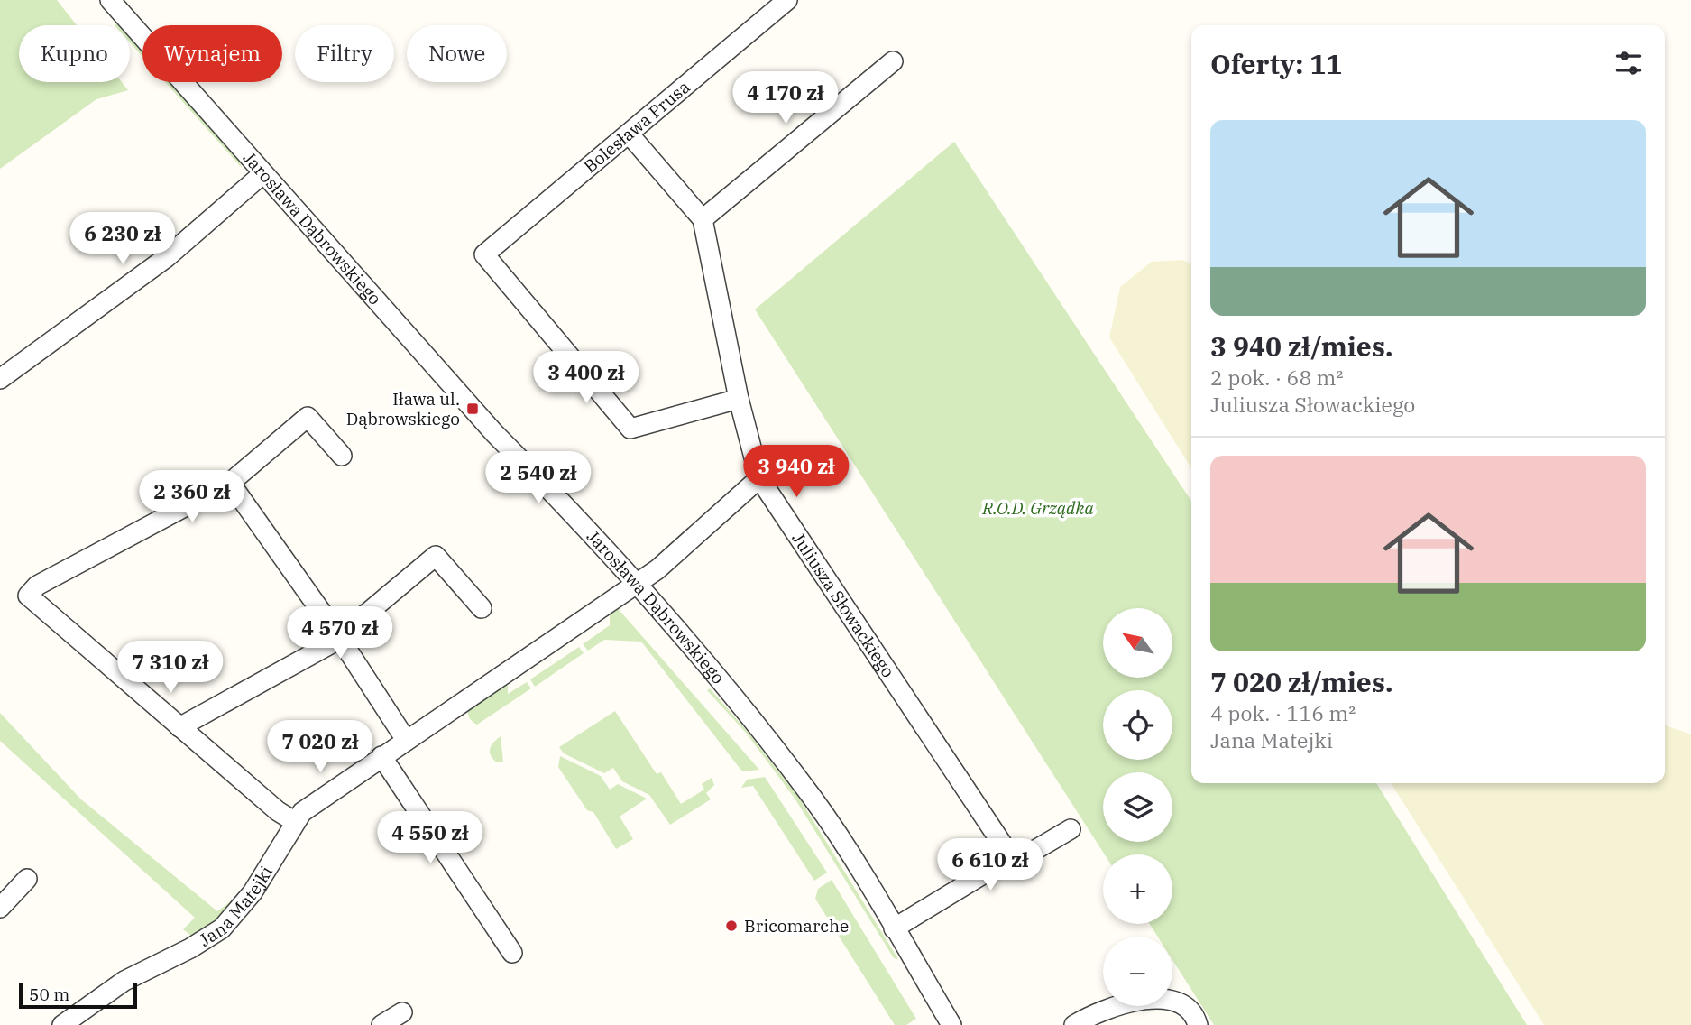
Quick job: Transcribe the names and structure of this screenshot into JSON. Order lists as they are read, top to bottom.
{
  "streets": {
    "street": [
      "Bolesława Prusa",
      "Jarosława Dąbrowskiego",
      "Juliusza Słowackiego",
      "Jana Matejki"
    ]
  },
  "crossings": [
    ["Bolesława Prusa", "Juliusza Słowackiego"],
    ["Jarosława Dąbrowskiego", "Jana Matejki"],
    ["Juliusza Słowackiego", "Jana Matejki"]
  ],
  "parks": ["R.O.D. Grządka"],
  "places": {
    "transit": ["Iława ul. Dąbrowskiego"],
    "other": ["Bricomarche"]
  },
  "scale_bar": "50 m",
  "north": "top left",
  "page": {
    "chip": [
      "Kupno",
      "Wynajem",
      "Filtry",
      "Nowe"
    ],
    "heading": "Oferty: 11",
    "price": [
      "4 170 zł",
      "6 230 zł",
      "3 400 zł",
      "3 940 zł",
      "2 540 zł",
      "2 360 zł",
      "4 570 zł",
      "7 310 zł",
      "7 020 zł",
      "4 550 zł",
      "6 610 zł"
    ],
    "list": [
      {
        "name": "3 940 zł/mies.",
        "note": "2 pok. · 68 m² · Juliusza Słowackiego"
      },
      {
        "name": "7 020 zł/mies.",
        "note": "4 pok. · 116 m² · Jana Matejki"
      }
    ],
    "map_buttons": ["+", "−"],
    "scale": "50 m"
  }
}
